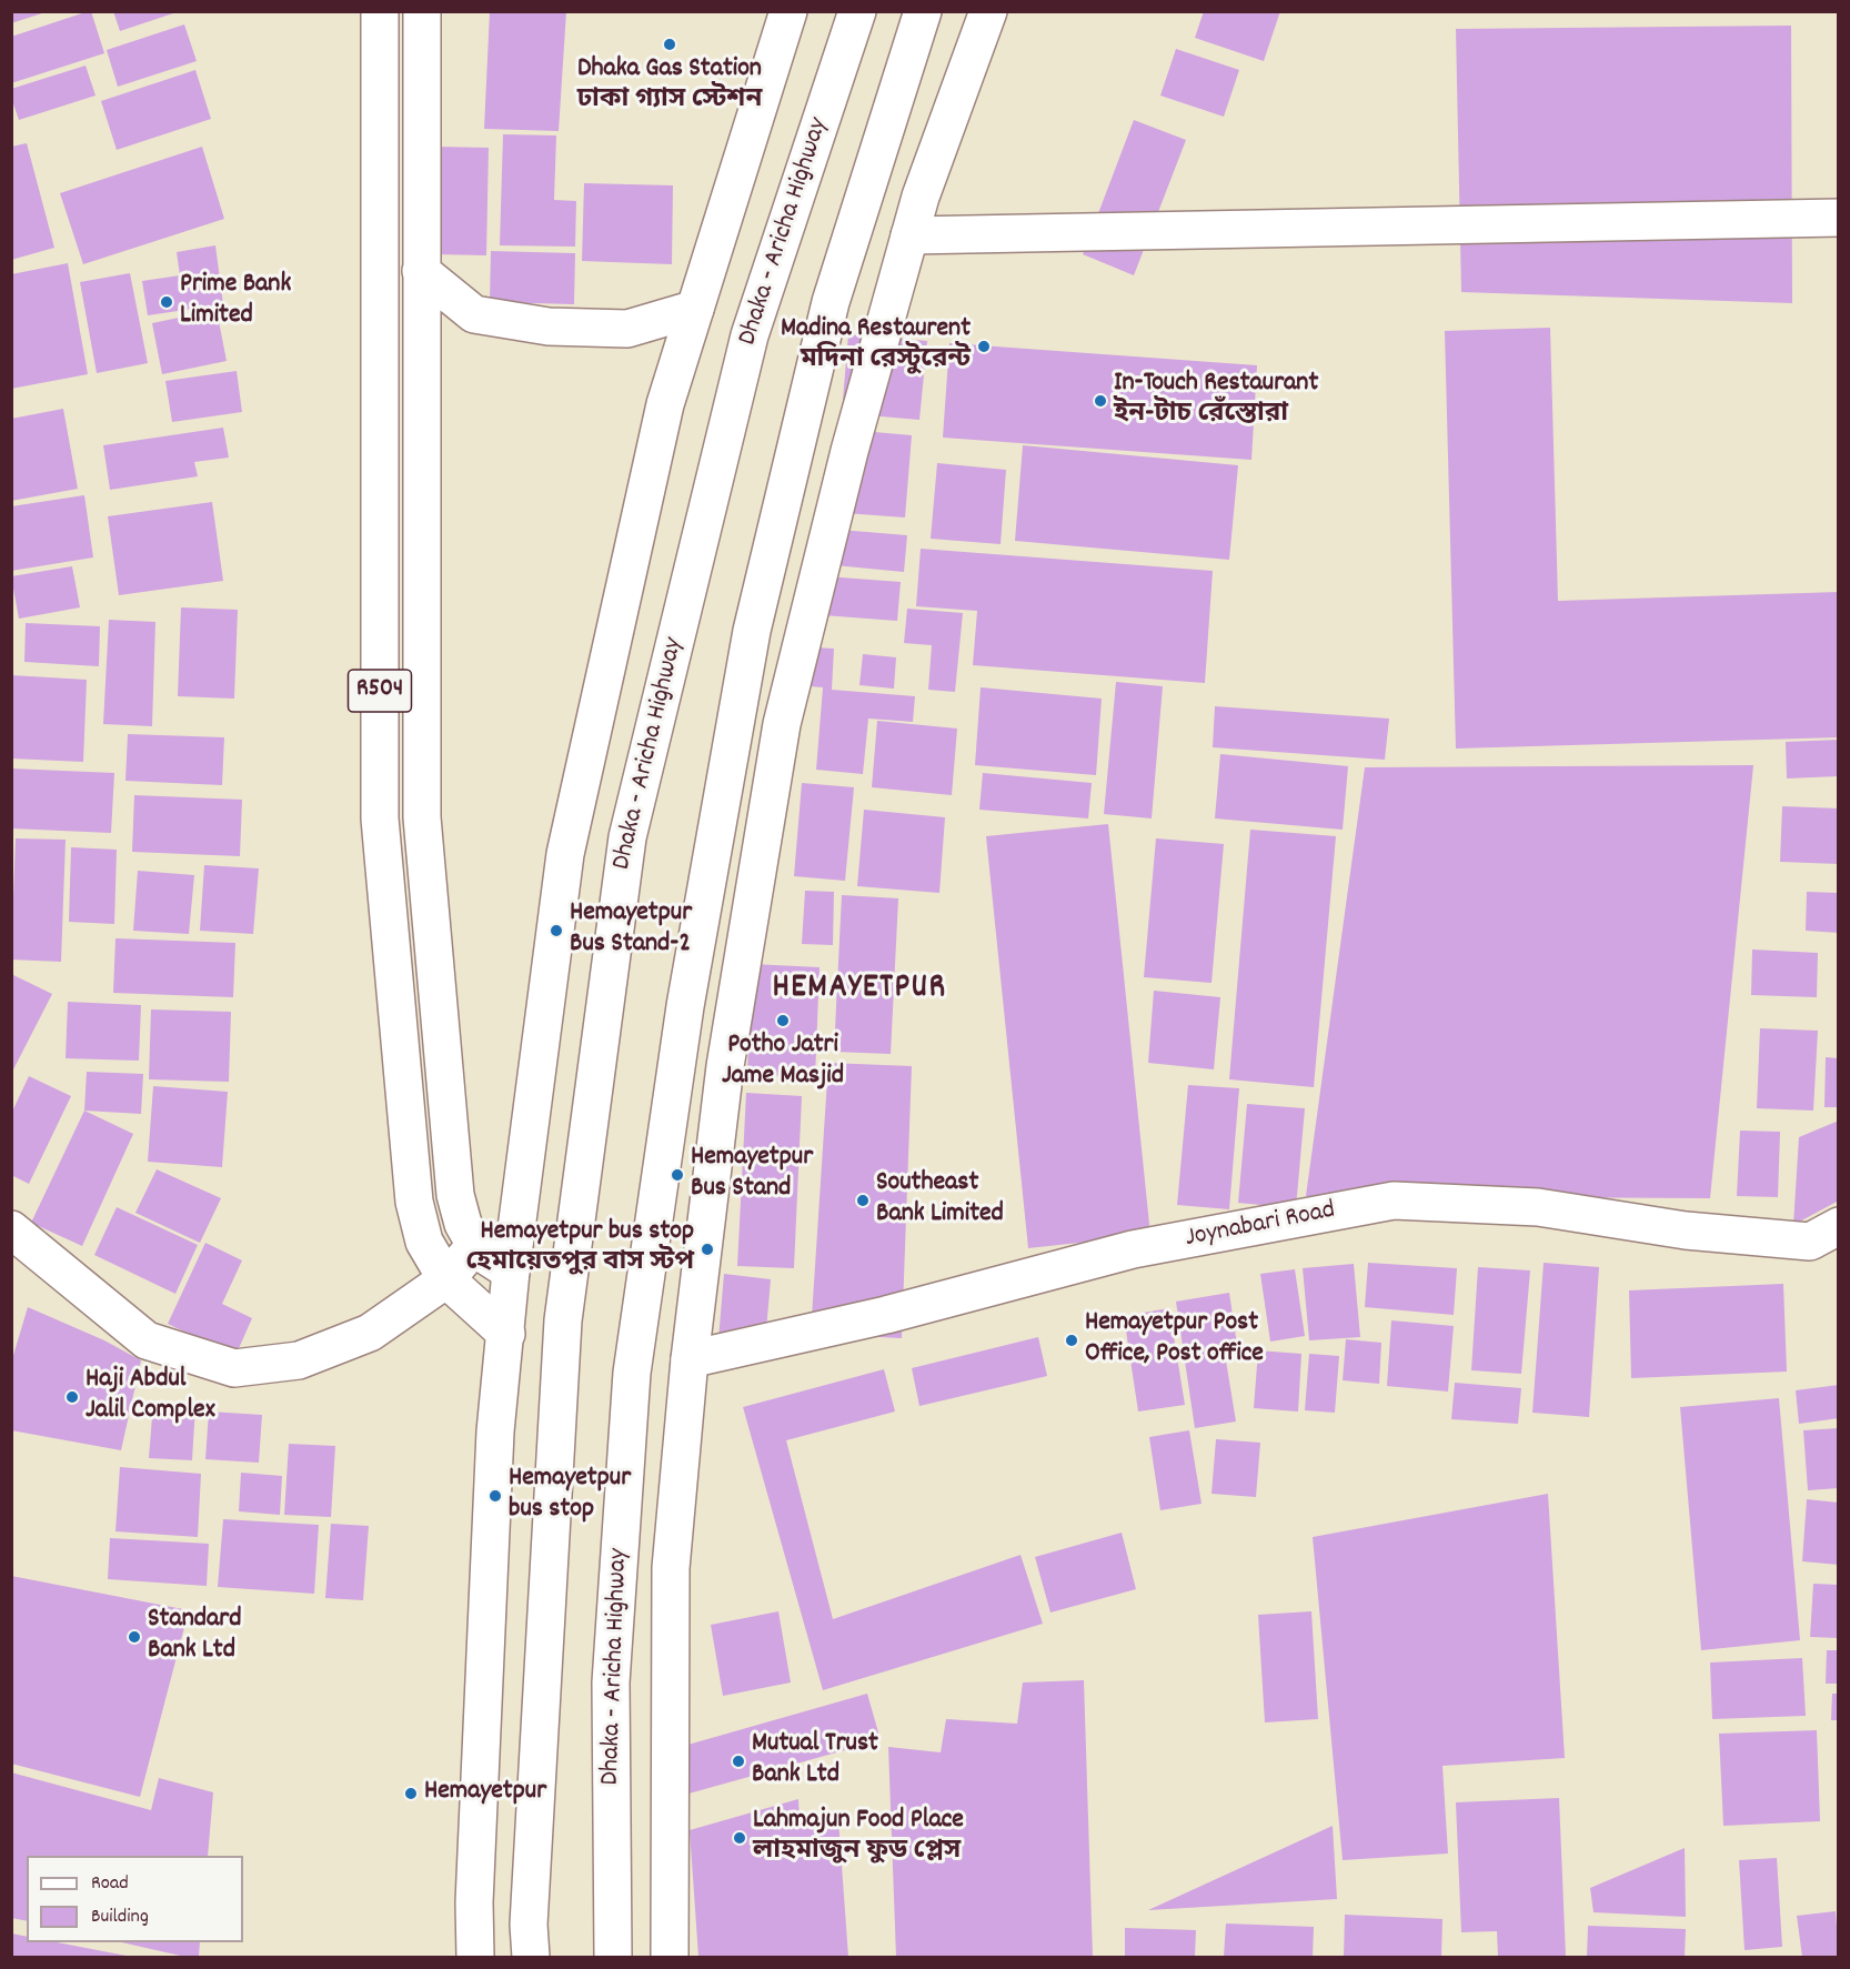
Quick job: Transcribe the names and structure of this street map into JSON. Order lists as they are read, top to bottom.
{
  "streets": {
    "main road": ["Dhaka - Aricha Highway", "R504", "Joynabari Road"]
  },
  "districts": ["HEMAYETPUR"],
  "places": [
    "Dhaka Gas Station ঢাকা গ্যাস স্টেশন",
    "Prime Bank Limited",
    "Madina Restaurent মদিনা রেস্টুরেন্ট",
    "In-Touch Restaurant ইন-টাচ রেঁস্তোরা",
    "Hemayetpur Bus Stand-2",
    "Potho Jatri Jame Masjid",
    "Hemayetpur Bus Stand",
    "Southeast Bank Limited",
    "Hemayetpur bus stop হেমায়েতপুর বাস স্টপ",
    "Hemayetpur Post Office, Post office",
    "Haji Abdul Jalil Complex",
    "Hemayetpur bus stop",
    "Standard Bank Ltd",
    "Mutual Trust Bank Ltd",
    "Hemayetpur",
    "Lahmajun Food Place লাহমাজুন ফুড প্লেস"
  ],
  "legend": ["Road", "Building"]
}
